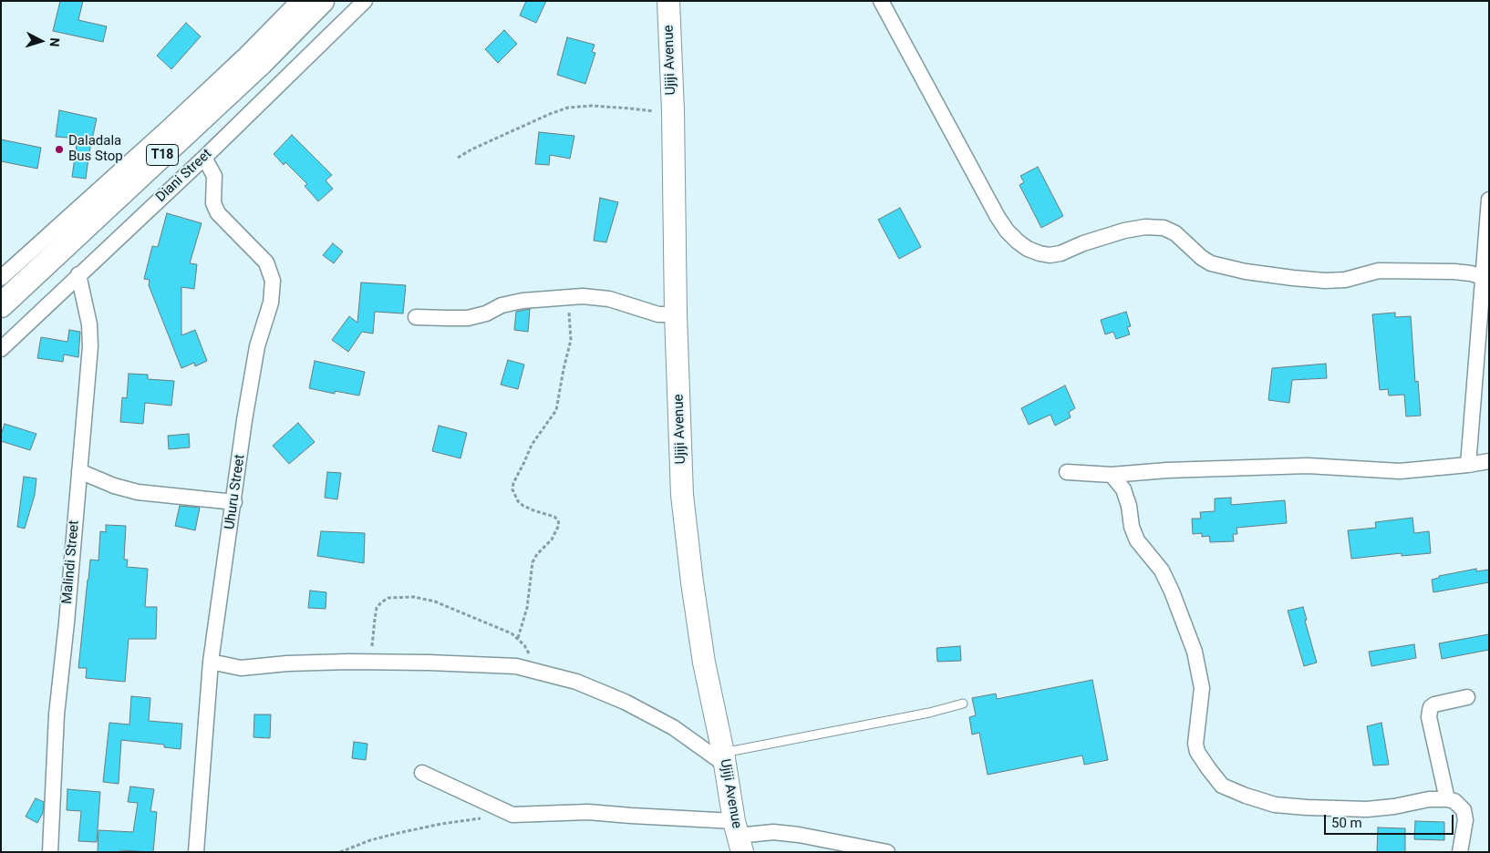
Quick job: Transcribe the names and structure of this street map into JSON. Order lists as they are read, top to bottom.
{
  "streets": {
    "main road": ["Ujiji Avenue", "T18"],
    "street": ["Diani Street", "Uhuru Street", "Malindi Street"]
  },
  "crossings": [
    ["Diani Street", "Uhuru Street"],
    ["Diani Street", "Malindi Street"]
  ],
  "places": ["Daladala Bus Stop"],
  "scale_bar": "50 m",
  "north": "right"
}
